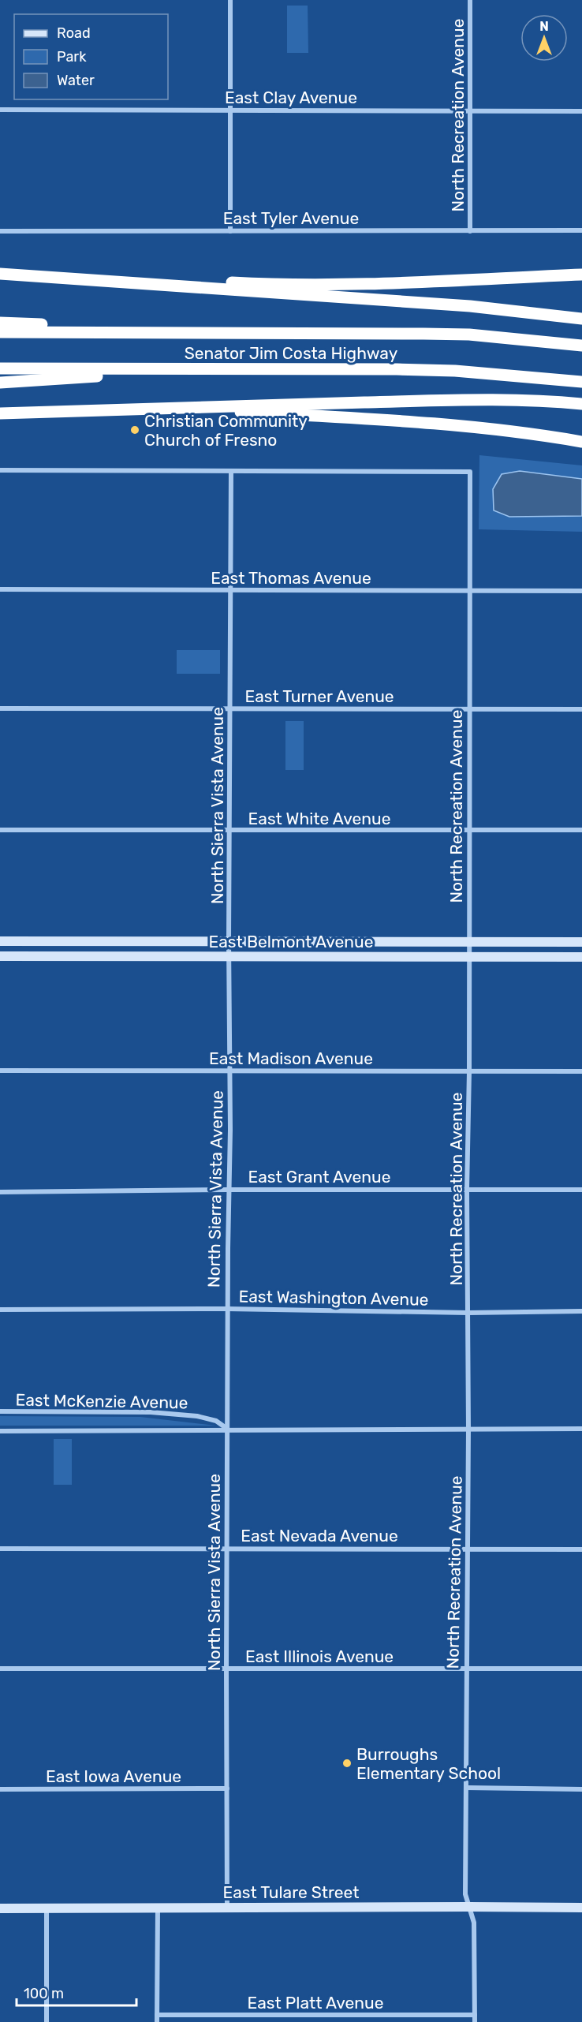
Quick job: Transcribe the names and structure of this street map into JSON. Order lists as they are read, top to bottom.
{
  "streets": {
    "highway": ["Senator Jim Costa Highway"],
    "main road": ["East Belmont Avenue", "East Tulare Street"],
    "street": [
      "East Clay Avenue",
      "North Recreation Avenue",
      "East Tyler Avenue",
      "East Thomas Avenue",
      "East Turner Avenue",
      "North Sierra Vista Avenue",
      "East White Avenue",
      "East Madison Avenue",
      "East Grant Avenue",
      "East Washington Avenue",
      "East McKenzie Avenue",
      "East Nevada Avenue",
      "East Illinois Avenue",
      "East Iowa Avenue",
      "East Platt Avenue"
    ]
  },
  "crossings": [
    ["East Clay Avenue", "North Recreation Avenue"],
    ["North Recreation Avenue", "East Tyler Avenue"],
    ["North Recreation Avenue", "East Thomas Avenue"],
    ["North Recreation Avenue", "East Turner Avenue"],
    ["North Recreation Avenue", "North Sierra Vista Avenue"],
    ["North Recreation Avenue", "East White Avenue"],
    ["North Recreation Avenue", "East Belmont Avenue"],
    ["North Recreation Avenue", "East Madison Avenue"],
    ["North Recreation Avenue", "East Grant Avenue"],
    ["North Recreation Avenue", "East Washington Avenue"],
    ["North Recreation Avenue", "East McKenzie Avenue"],
    ["North Recreation Avenue", "East Nevada Avenue"],
    ["North Recreation Avenue", "East Illinois Avenue"],
    ["North Recreation Avenue", "East Tulare Street"],
    ["North Recreation Avenue", "East Platt Avenue"],
    ["East Thomas Avenue", "North Sierra Vista Avenue"],
    ["East Turner Avenue", "North Sierra Vista Avenue"],
    ["North Sierra Vista Avenue", "East White Avenue"],
    ["North Sierra Vista Avenue", "East Belmont Avenue"],
    ["North Sierra Vista Avenue", "East Madison Avenue"],
    ["North Sierra Vista Avenue", "East Grant Avenue"],
    ["North Sierra Vista Avenue", "East Washington Avenue"],
    ["North Sierra Vista Avenue", "East McKenzie Avenue"],
    ["North Sierra Vista Avenue", "East Nevada Avenue"],
    ["North Sierra Vista Avenue", "East Illinois Avenue"],
    ["North Sierra Vista Avenue", "East Iowa Avenue"],
    ["North Sierra Vista Avenue", "East Tulare Street"]
  ],
  "places": ["Christian Community Church of Fresno", "Burroughs Elementary School"],
  "legend": ["Road", "Park", "Water"],
  "scale_bar": "100 m",
  "north": "top"
}
